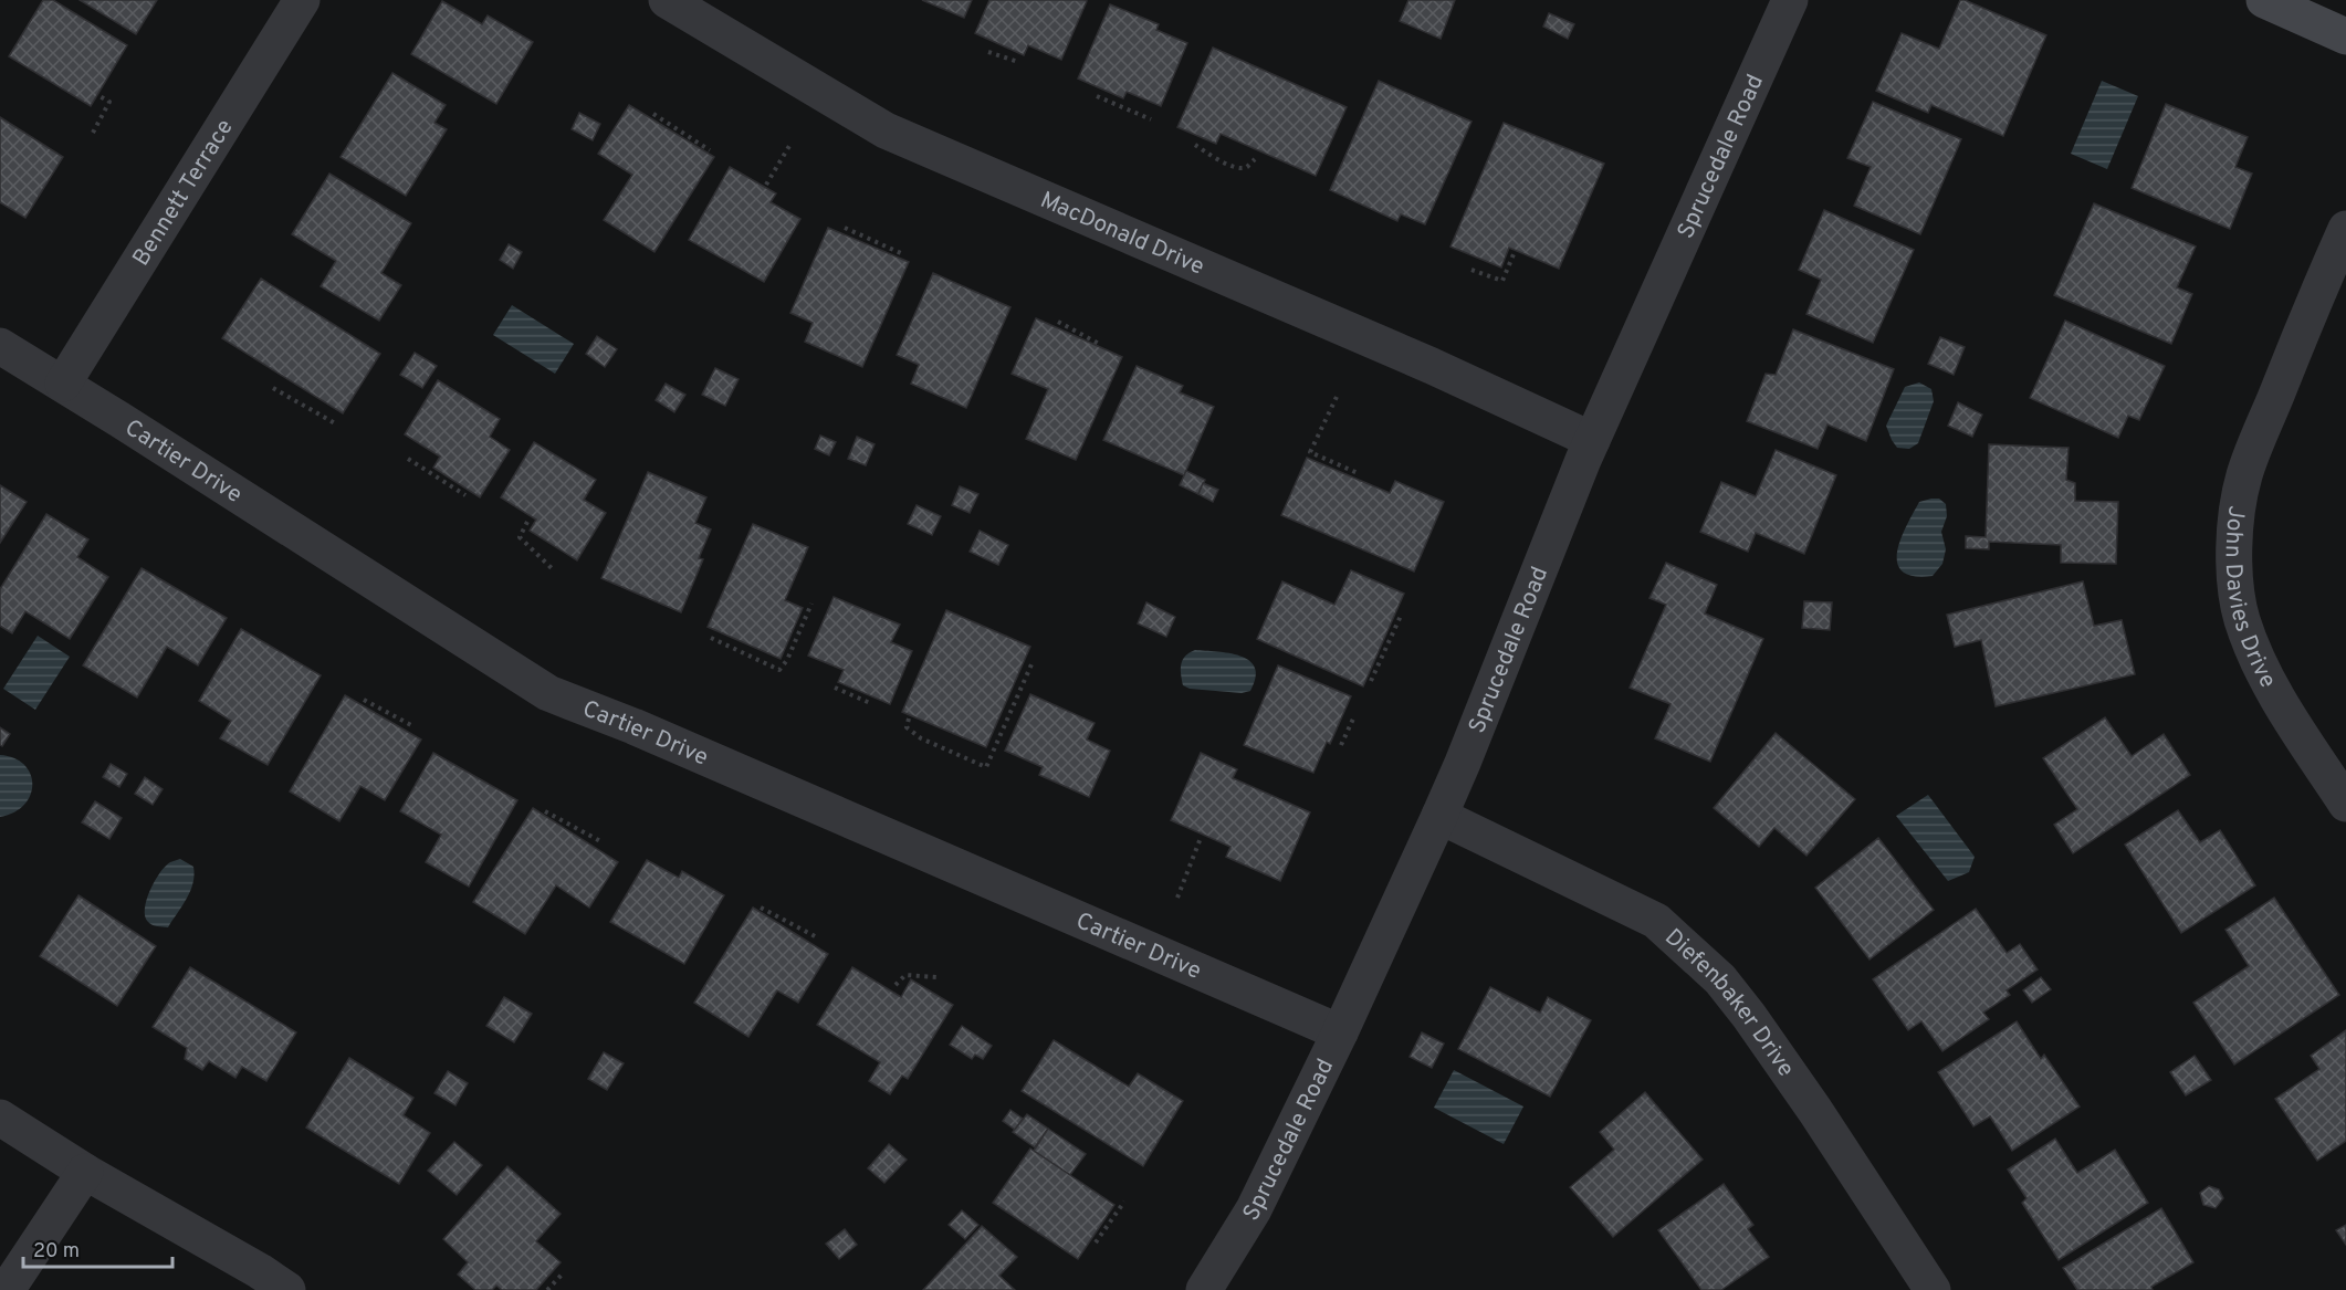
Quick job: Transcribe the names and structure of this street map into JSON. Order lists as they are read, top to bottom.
{
  "streets": {
    "street": [
      "Sprucedale Road",
      "Bennett Terrace",
      "MacDonald Drive",
      "Cartier Drive",
      "John Davies Drive",
      "Diefenbaker Drive"
    ]
  },
  "crossings": [
    ["Sprucedale Road", "MacDonald Drive"],
    ["Sprucedale Road", "Cartier Drive"],
    ["Sprucedale Road", "Diefenbaker Drive"],
    ["Bennett Terrace", "Cartier Drive"]
  ],
  "scale_bar": "20 m"
}
